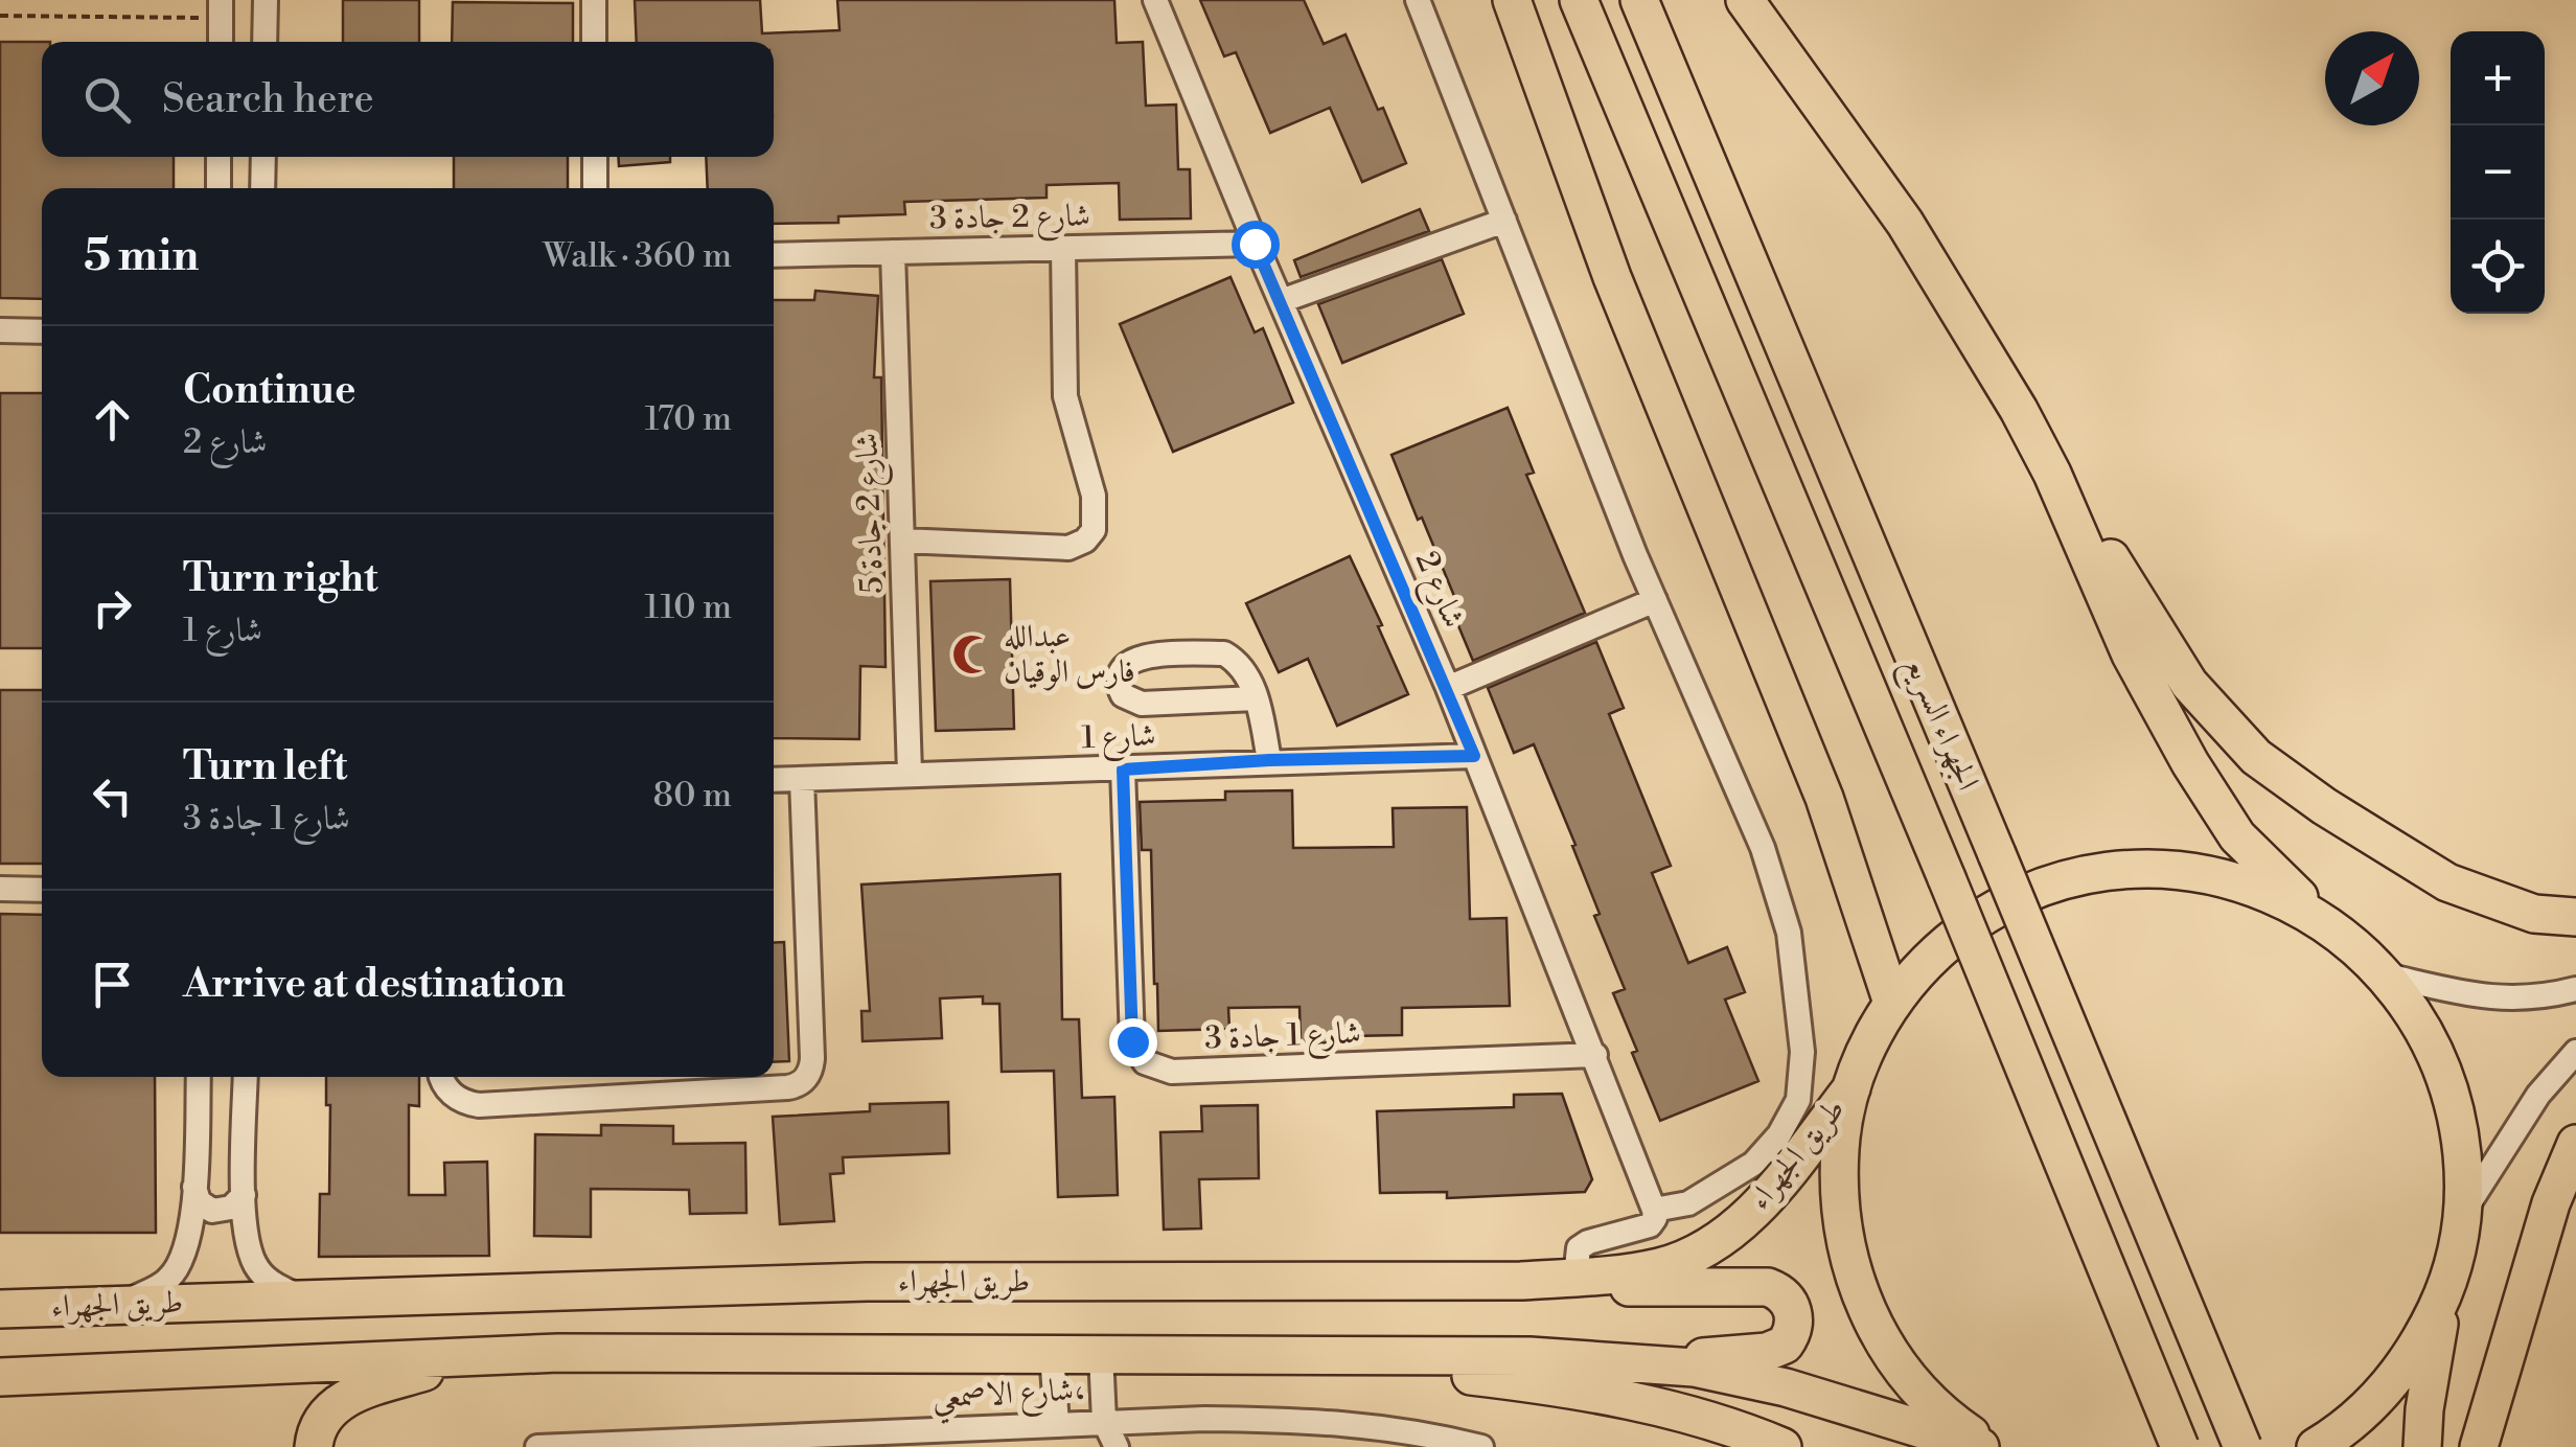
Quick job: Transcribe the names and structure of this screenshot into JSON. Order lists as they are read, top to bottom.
{
  "streets": {
    "highway": ["الجهراء السريع", "طريق الجهراء"],
    "street": [
      "شارع 2 جادة 3",
      "شارع 2 جادة 5",
      "شارع 2",
      "شارع 1",
      "شارع 1 جادة 3",
      "شارع الاصمعي،"
    ]
  },
  "crossings": [
    ["شارع 2 جادة 3", "شارع 2 جادة 5"],
    ["شارع 2 جادة 3", "شارع 2"],
    ["شارع 2 جادة 5", "شارع 1"],
    ["شارع 2", "شارع 1"],
    ["شارع 2", "شارع 1 جادة 3"],
    ["شارع 1", "شارع 1 جادة 3"]
  ],
  "places": {
    "mosque": ["عبدالله فارس الوقيان"]
  },
  "north": "top right",
  "page": {
    "map_buttons": ["+", "−"],
    "search": "Search here",
    "heading": ["5 min", "Walk · 360 m"],
    "list": [
      ["Continue", "شارع 2", "170 m"],
      ["Turn right", "شارع 1", "110 m"],
      ["Turn left", "شارع 1 جادة 3", "80 m"],
      "Arrive at destination"
    ]
  }
}
